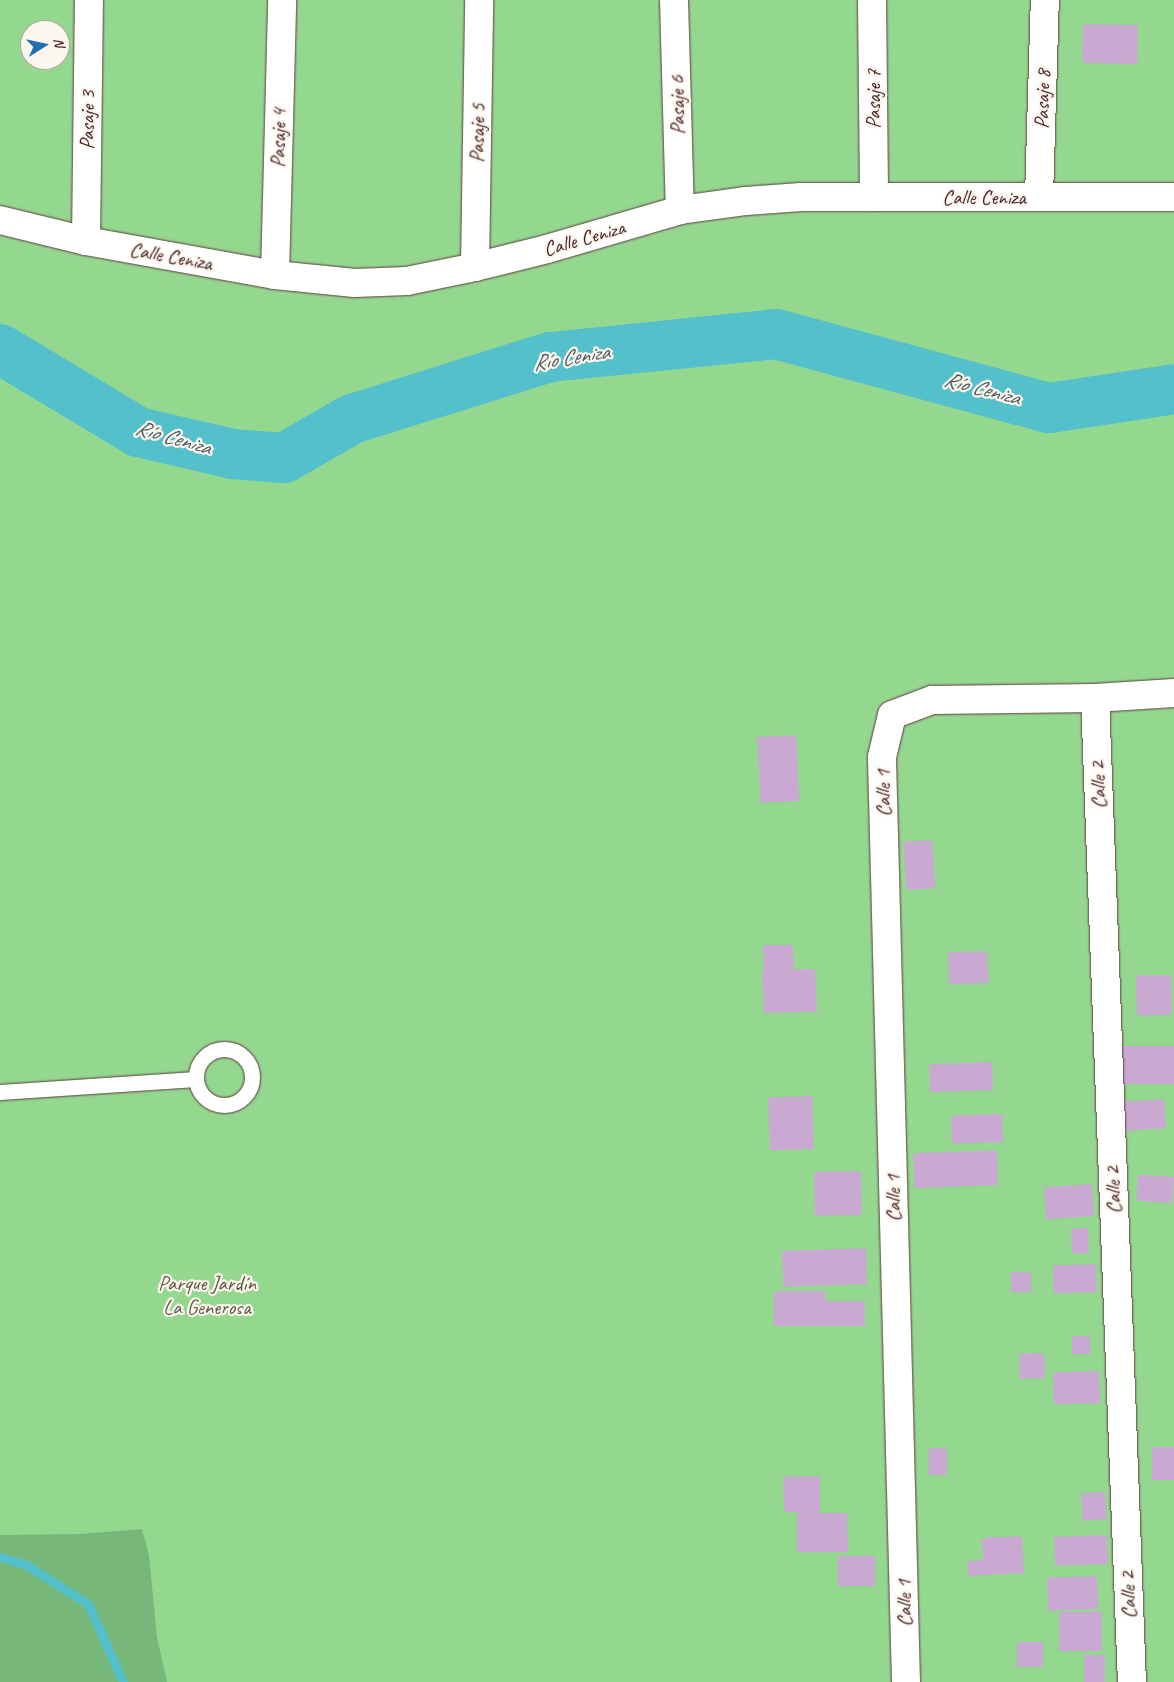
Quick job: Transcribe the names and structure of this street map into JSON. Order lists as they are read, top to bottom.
{
  "streets": {
    "street": [
      "Pasaje 7",
      "Pasaje 8",
      "Pasaje 6",
      "Pasaje 3",
      "Pasaje 5",
      "Pasaje 4",
      "Calle Ceniza",
      "Calle 2",
      "Calle 1"
    ]
  },
  "crossings": [
    ["Pasaje 7", "Calle Ceniza"],
    ["Pasaje 8", "Calle Ceniza"],
    ["Pasaje 6", "Calle Ceniza"],
    ["Pasaje 3", "Calle Ceniza"],
    ["Pasaje 5", "Calle Ceniza"],
    ["Pasaje 4", "Calle Ceniza"],
    ["Calle 2", "Calle 1"]
  ],
  "water": ["Río Ceniza"],
  "parks": ["Parque Jardín La Generosa"],
  "north": "right"
}
